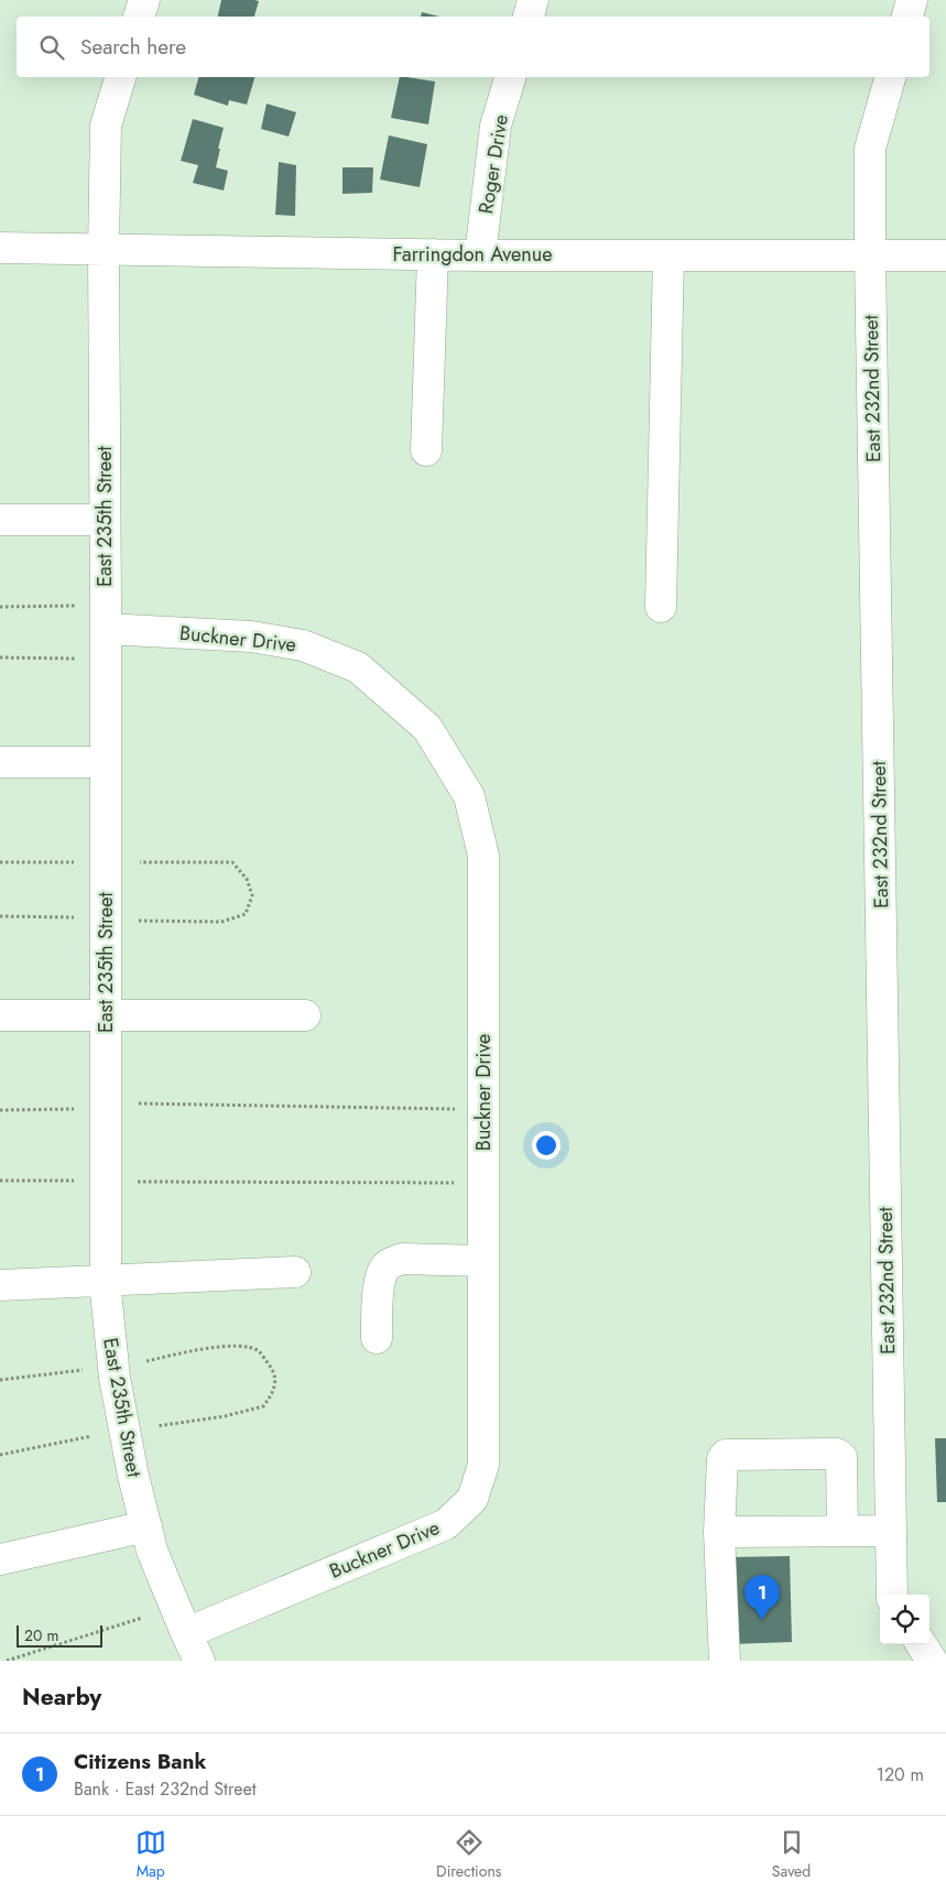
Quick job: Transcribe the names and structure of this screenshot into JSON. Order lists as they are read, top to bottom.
{
  "streets": {
    "street": [
      "Roger Drive",
      "Farringdon Avenue",
      "East 232nd Street",
      "East 235th Street",
      "Buckner Drive"
    ]
  },
  "crossings": [
    ["Roger Drive", "Farringdon Avenue"],
    ["Farringdon Avenue", "East 232nd Street"],
    ["Farringdon Avenue", "East 235th Street"],
    ["East 235th Street", "Buckner Drive"]
  ],
  "scale_bar": "20 m",
  "page": {
    "search": "Search here",
    "pins": "1",
    "scale": "20 m",
    "heading": "Nearby",
    "list": [
      {
        "mark": "1",
        "name": "Citizens Bank",
        "note": "Bank · East 232nd Street",
        "value": "120 m"
      }
    ],
    "nav": ["Map", "Directions", "Saved"]
  }
}
